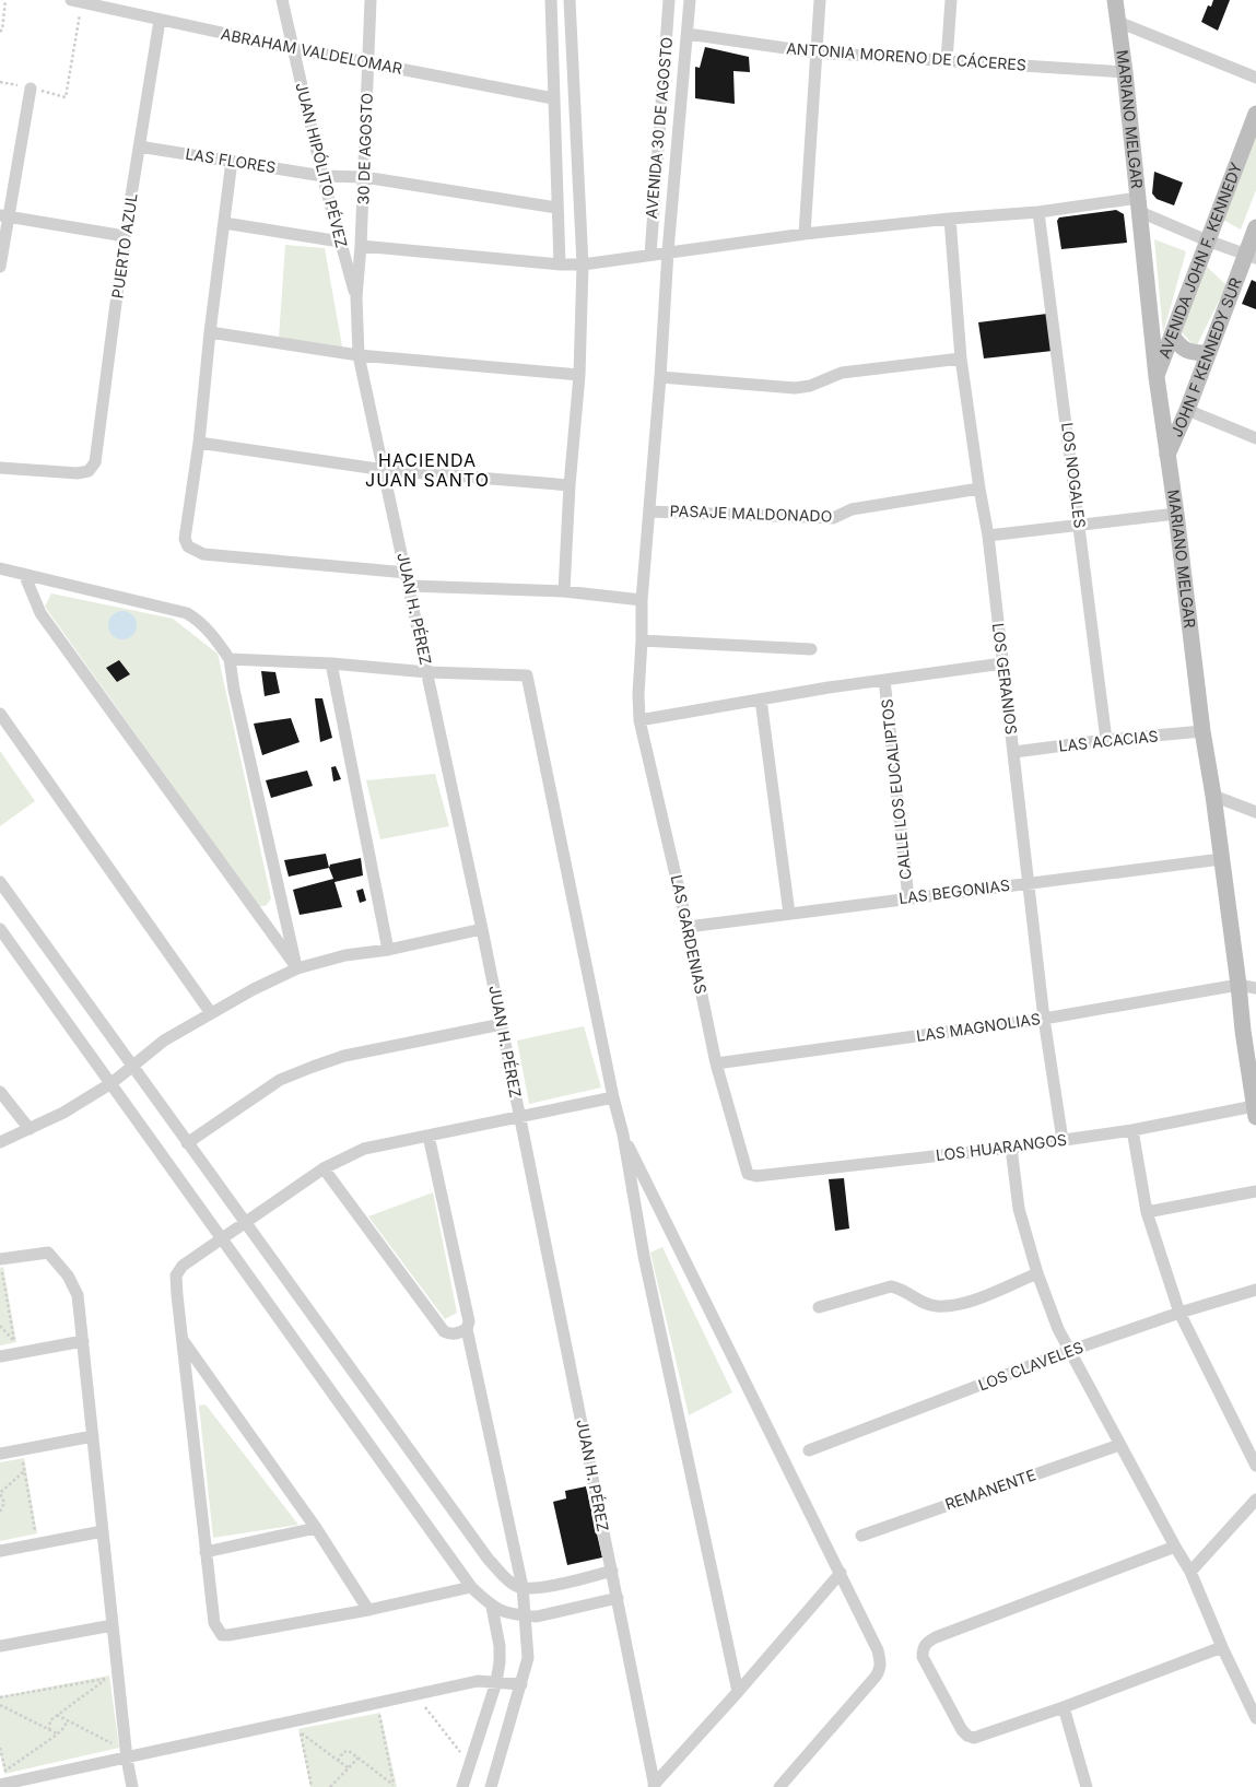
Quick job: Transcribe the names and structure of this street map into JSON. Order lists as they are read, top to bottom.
{
  "streets": {
    "main road": ["MARIANO MELGAR", "AVENIDA JOHN F. KENNEDY", "JOHN F KENNEDY SUR"],
    "street": [
      "ABRAHAM VALDELOMAR",
      "ANTONIA MORENO DE CÁCERES",
      "AVENIDA 30 DE AGOSTO",
      "30 DE AGOSTO",
      "LAS FLORES",
      "JUAN HIPÓLITO PÉVEZ",
      "PUERTO AZUL",
      "LOS NOGALES",
      "PASAJE MALDONADO",
      "JUAN H. PÉREZ",
      "LOS GERANIOS",
      "LAS ACACIAS",
      "CALLE LOS EUCALIPTOS",
      "LAS BEGONIAS",
      "LAS GARDENIAS",
      "LAS MAGNOLIAS",
      "LOS HUARANGOS",
      "LOS CLAVELES",
      "REMANENTE"
    ]
  },
  "crossings": [
    ["ABRAHAM VALDELOMAR", "30 DE AGOSTO"],
    ["ABRAHAM VALDELOMAR", "JUAN HIPÓLITO PÉVEZ"],
    ["ABRAHAM VALDELOMAR", "PUERTO AZUL"],
    ["ANTONIA MORENO DE CÁCERES", "MARIANO MELGAR"],
    ["ANTONIA MORENO DE CÁCERES", "AVENIDA 30 DE AGOSTO"],
    ["MARIANO MELGAR", "AVENIDA JOHN F. KENNEDY"],
    ["MARIANO MELGAR", "JOHN F KENNEDY SUR"],
    ["MARIANO MELGAR", "LAS ACACIAS"],
    ["MARIANO MELGAR", "LAS BEGONIAS"],
    ["MARIANO MELGAR", "LAS MAGNOLIAS"],
    ["MARIANO MELGAR", "LOS HUARANGOS"],
    ["AVENIDA 30 DE AGOSTO", "PASAJE MALDONADO"],
    ["AVENIDA 30 DE AGOSTO", "LAS GARDENIAS"],
    ["30 DE AGOSTO", "LAS FLORES"],
    ["30 DE AGOSTO", "JUAN HIPÓLITO PÉVEZ"],
    ["30 DE AGOSTO", "JUAN H. PÉREZ"],
    ["LAS FLORES", "JUAN HIPÓLITO PÉVEZ"],
    ["LAS FLORES", "PUERTO AZUL"],
    ["JUAN HIPÓLITO PÉVEZ", "JUAN H. PÉREZ"],
    ["LOS NOGALES", "LAS ACACIAS"],
    ["PASAJE MALDONADO", "LOS GERANIOS"],
    ["PASAJE MALDONADO", "LAS GARDENIAS"],
    ["LOS GERANIOS", "LAS ACACIAS"],
    ["LOS GERANIOS", "LAS BEGONIAS"],
    ["LOS GERANIOS", "LAS MAGNOLIAS"],
    ["LOS GERANIOS", "LOS HUARANGOS"],
    ["CALLE LOS EUCALIPTOS", "LAS BEGONIAS"],
    ["LAS BEGONIAS", "LAS GARDENIAS"],
    ["LAS GARDENIAS", "LAS MAGNOLIAS"],
    ["LAS GARDENIAS", "LOS HUARANGOS"]
  ],
  "districts": ["HACIENDA JUAN SANTO"]
}
